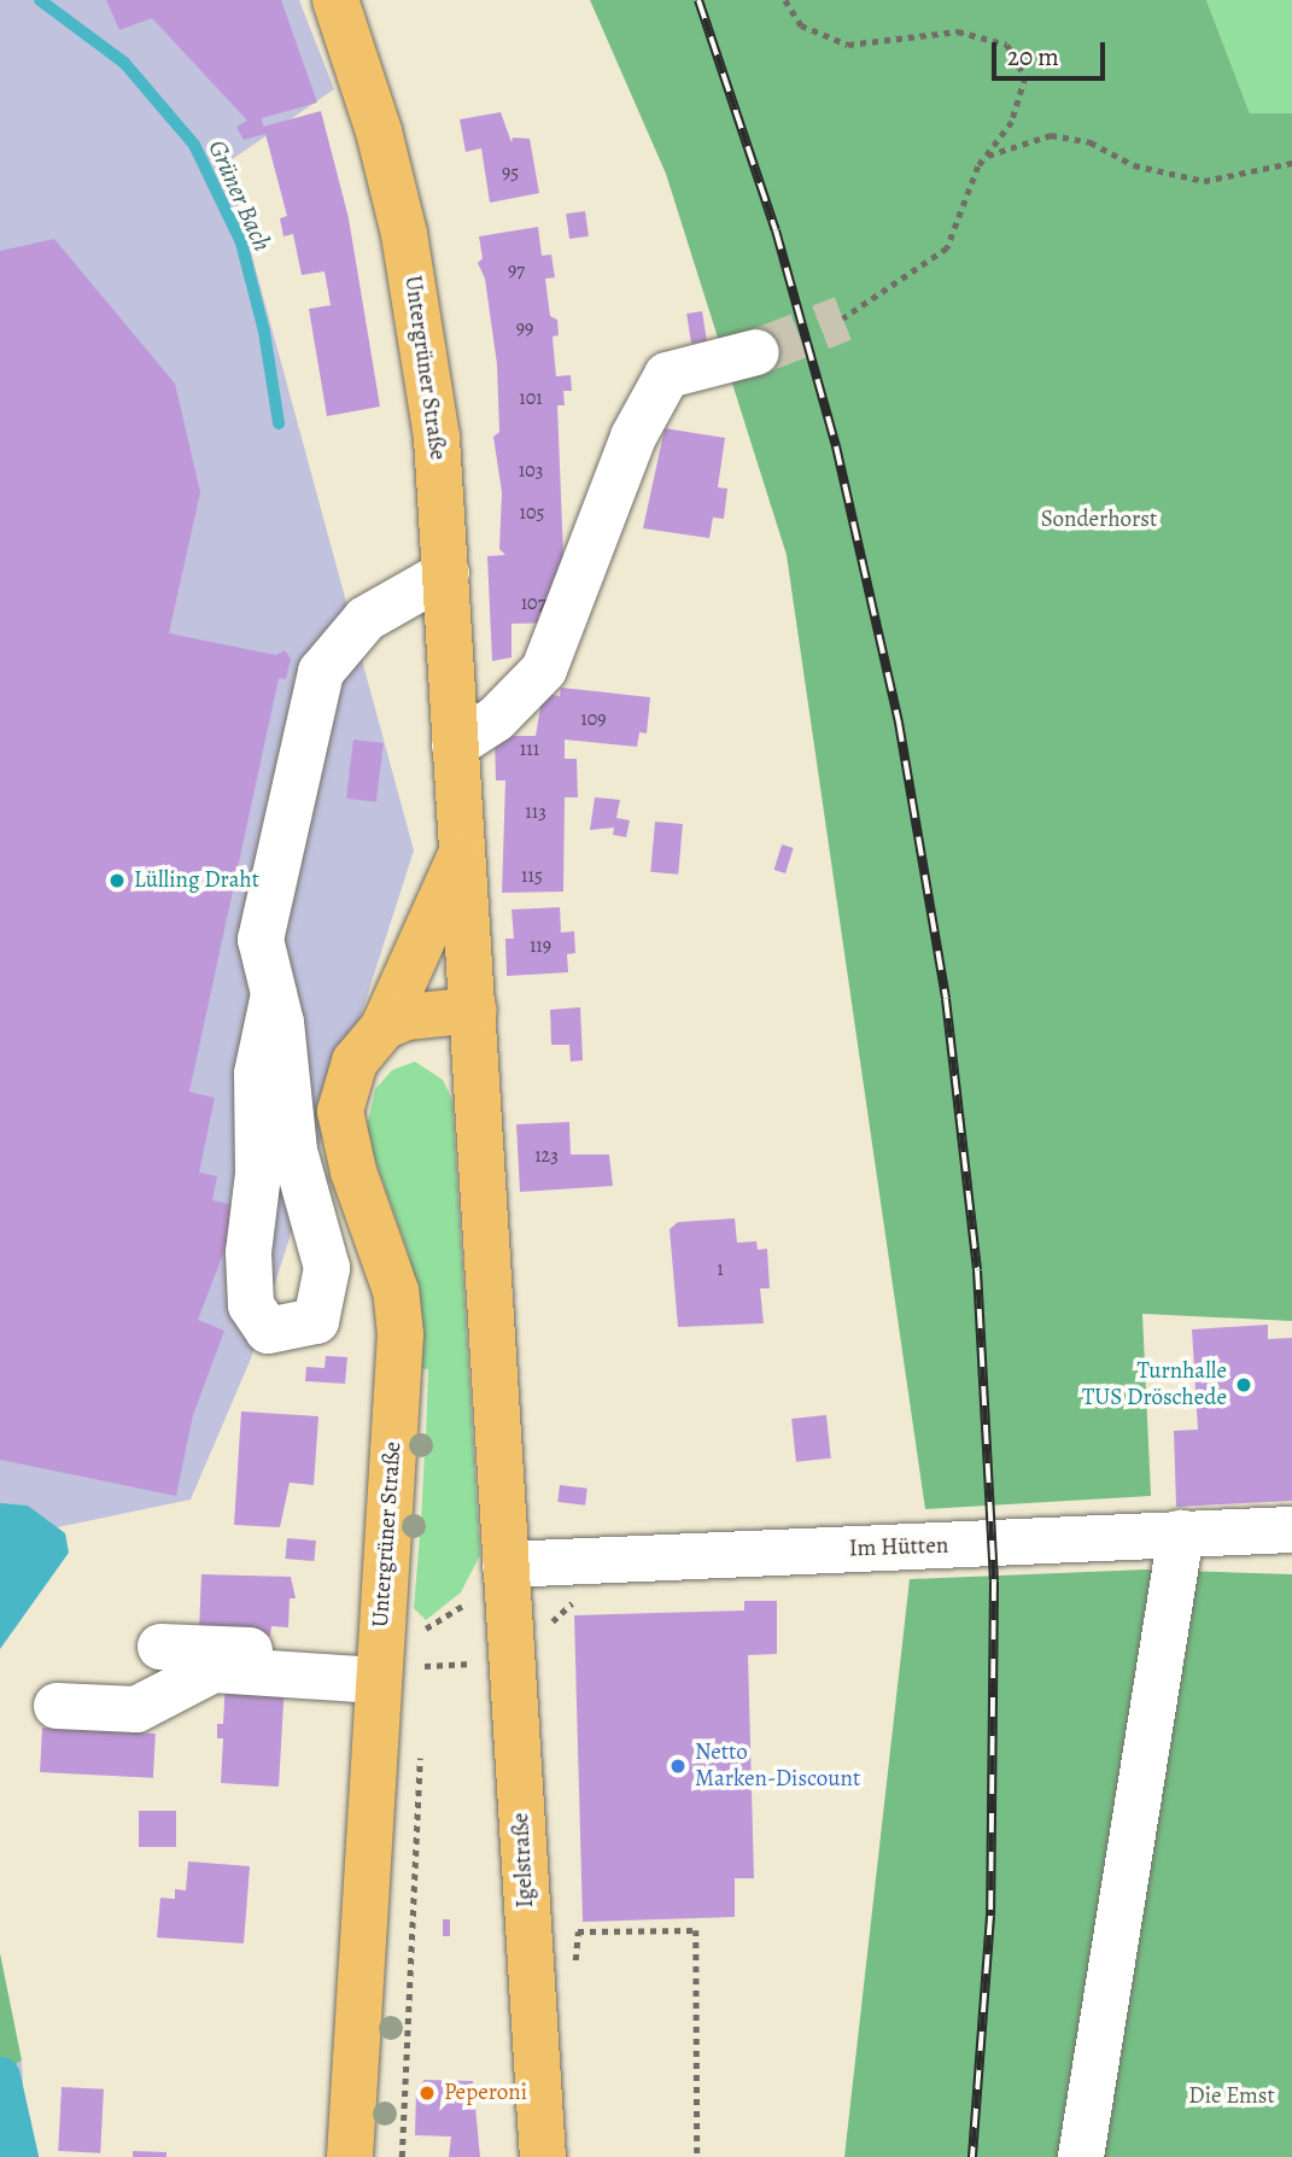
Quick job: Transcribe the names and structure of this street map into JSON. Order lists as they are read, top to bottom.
{
  "streets": {
    "main road": ["Untergrüner Straße", "Igelstraße"],
    "street": ["Im Hütten"]
  },
  "crossings": [
    ["Untergrüner Straße", "Im Hütten"],
    ["Untergrüner Straße", "Igelstraße"],
    ["Im Hütten", "Igelstraße"]
  ],
  "water": ["Grüner Bach"],
  "parks": ["Sonderhorst", "Die Emst"],
  "places": [
    "Lülling Draht",
    "Turnhalle TUS Dröschede",
    "Netto Marken-Discount",
    "Peperoni"
  ],
  "house_numbers": [
    "95",
    "97",
    "99",
    "101",
    "103",
    "105",
    "107",
    "109",
    "111",
    "113",
    "115",
    "119",
    "123",
    "1"
  ],
  "scale_bar": "20 m"
}
